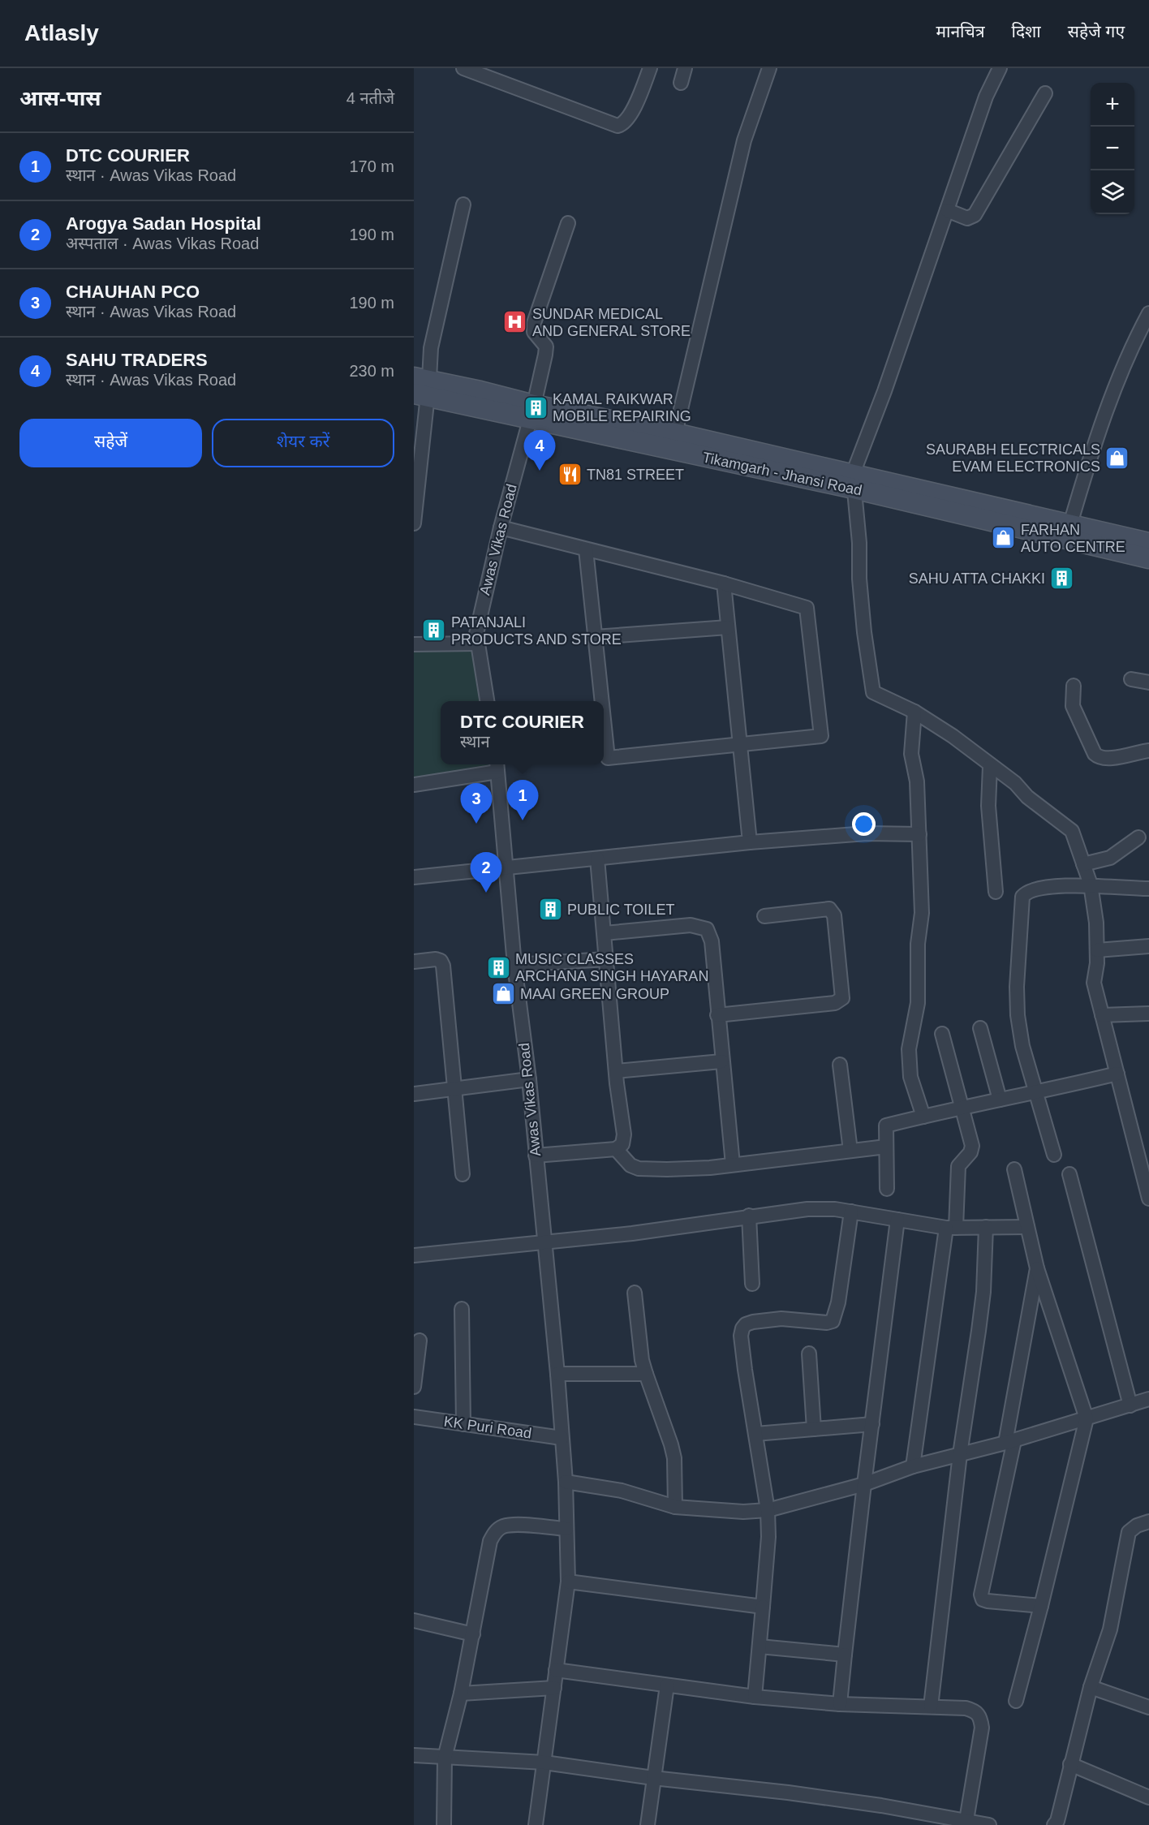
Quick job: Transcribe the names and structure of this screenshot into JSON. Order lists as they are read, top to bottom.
{
  "streets": {
    "street": ["Tikamgarh - Jhansi Road", "Awas Vikas Road", "KK Puri Road"]
  },
  "crossings": [
    ["Tikamgarh - Jhansi Road", "Awas Vikas Road"],
    ["Awas Vikas Road", "KK Puri Road"]
  ],
  "places": {
    "hospital": ["SUNDAR MEDICAL AND GENERAL STORE"],
    "building": [
      "KAMAL RAIKWAR MOBILE REPAIRING",
      "SAHU ATTA CHAKKI",
      "PATANJALI PRODUCTS AND STORE",
      "PUBLIC TOILET",
      "MUSIC CLASSES ARCHANA SINGH HAYARAN"
    ],
    "shop": ["SAURABH ELECTRICALS EVAM ELECTRONICS", "FARHAN AUTO CENTRE", "MAAI GREEN GROUP"],
    "restaurant": ["TN81 STREET"]
  },
  "page": {
    "header": "Atlasly",
    "nav": ["मानचित्र", "दिशा", "सहेजे गए"],
    "heading": ["आस-पास", "4 नतीजे"],
    "map_buttons": ["+", "−"],
    "list": [
      {
        "mark": "1",
        "name": "DTC COURIER",
        "note": "स्थान · Awas Vikas Road",
        "value": "170 m"
      },
      {
        "mark": "2",
        "name": "Arogya Sadan Hospital",
        "note": "अस्पताल · Awas Vikas Road",
        "value": "190 m"
      },
      {
        "mark": "3",
        "name": "CHAUHAN PCO",
        "note": "स्थान · Awas Vikas Road",
        "value": "190 m"
      },
      {
        "mark": "4",
        "name": "SAHU TRADERS",
        "note": "स्थान · Awas Vikas Road",
        "value": "230 m"
      }
    ],
    "buttons": ["सहेजें", "शेयर करें"],
    "pins": [
      "4",
      "1",
      "3",
      "2"
    ],
    "popup": ["DTC COURIER", "स्थान"]
  }
}
